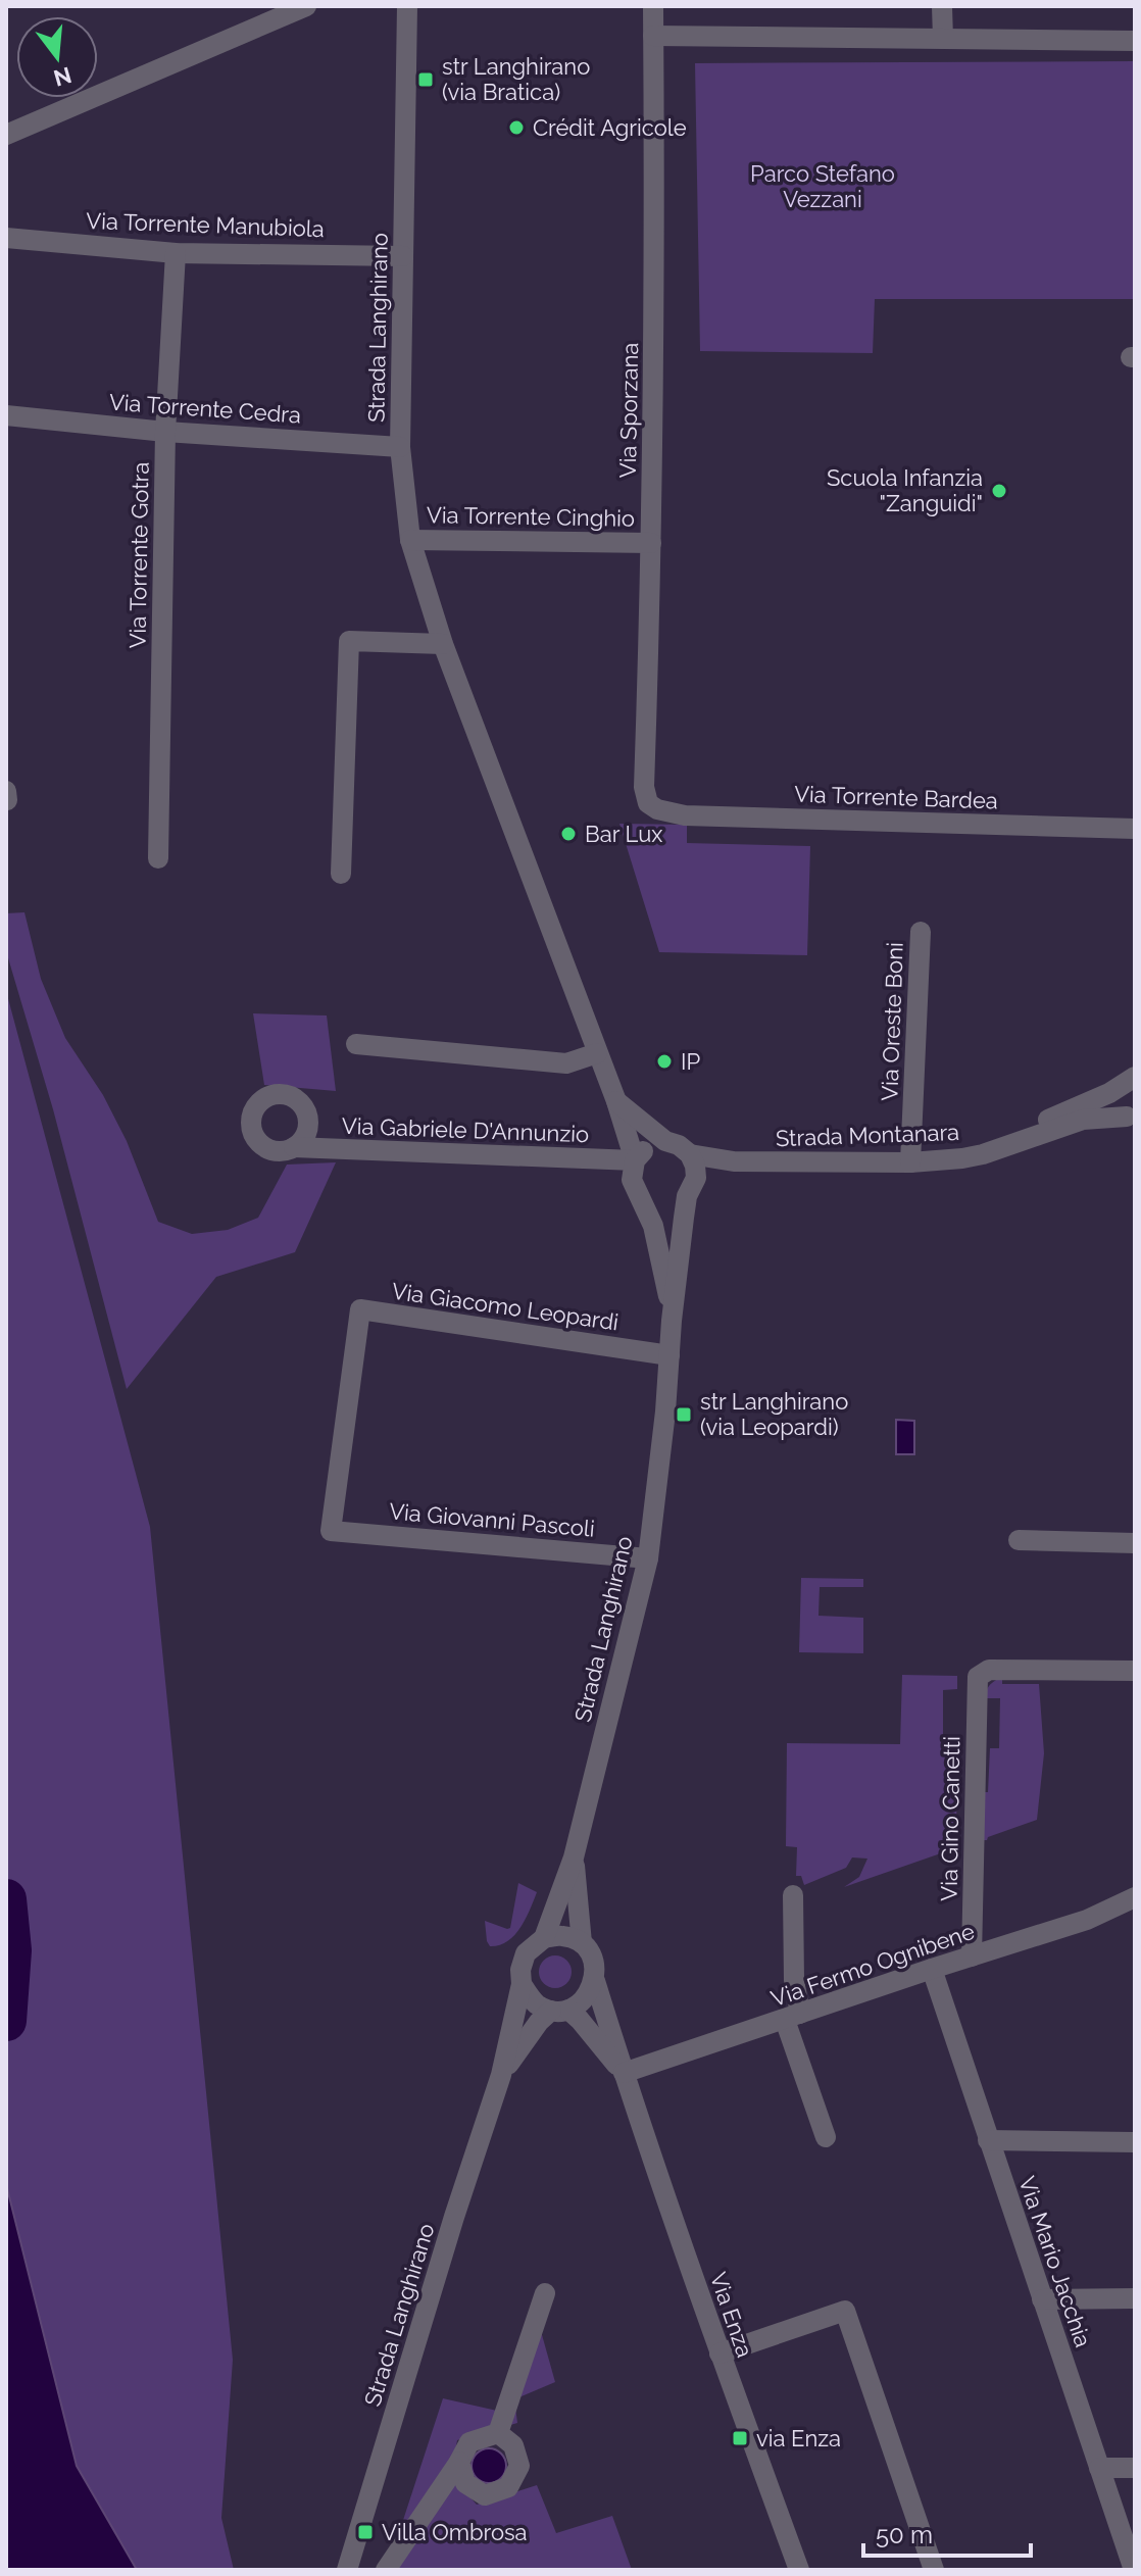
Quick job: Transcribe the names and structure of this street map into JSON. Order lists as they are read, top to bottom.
{
  "streets": {
    "street": [
      "Via Torrente Manubiola",
      "Strada Langhirano",
      "Via Torrente Cedra",
      "Via Sporzana",
      "Via Torrente Cinghio",
      "Via Torrente Gotra",
      "Via Torrente Bardea",
      "Via Oreste Boni",
      "Via Gabriele D'Annunzio",
      "Strada Montanara",
      "Via Giacomo Leopardi",
      "Via Giovanni Pascoli",
      "Via Gino Canetti",
      "Via Fermo Ognibene",
      "Via Mario Jacchia",
      "Via Enza"
    ]
  },
  "crossings": [
    ["Via Torrente Manubiola", "Strada Langhirano"],
    ["Via Torrente Manubiola", "Via Torrente Gotra"],
    ["Strada Langhirano", "Via Torrente Cedra"],
    ["Strada Langhirano", "Via Torrente Cinghio"],
    ["Strada Langhirano", "Via Gabriele D'Annunzio"],
    ["Strada Langhirano", "Strada Montanara"],
    ["Strada Langhirano", "Via Giacomo Leopardi"],
    ["Strada Langhirano", "Via Giovanni Pascoli"],
    ["Strada Langhirano", "Via Enza"],
    ["Via Torrente Cedra", "Via Torrente Gotra"],
    ["Via Sporzana", "Via Torrente Cinghio"],
    ["Via Sporzana", "Via Torrente Bardea"],
    ["Via Oreste Boni", "Strada Montanara"],
    ["Via Gabriele D'Annunzio", "Strada Montanara"],
    ["Via Giacomo Leopardi", "Via Giovanni Pascoli"],
    ["Via Gino Canetti", "Via Fermo Ognibene"],
    ["Via Fermo Ognibene", "Via Mario Jacchia"],
    ["Via Fermo Ognibene", "Via Enza"]
  ],
  "parks": ["Parco Stefano Vezzani"],
  "places": {
    "transit": [
      "str Langhirano (via Bratica)",
      "str Langhirano (via Leopardi)",
      "via Enza",
      "Villa Ombrosa"
    ],
    "other": [
      "Crédit Agricole",
      "Scuola Infanzia \"Zanguidi\"",
      "Bar Lux",
      "IP"
    ]
  },
  "scale_bar": "50 m",
  "north": "bottom"
}
